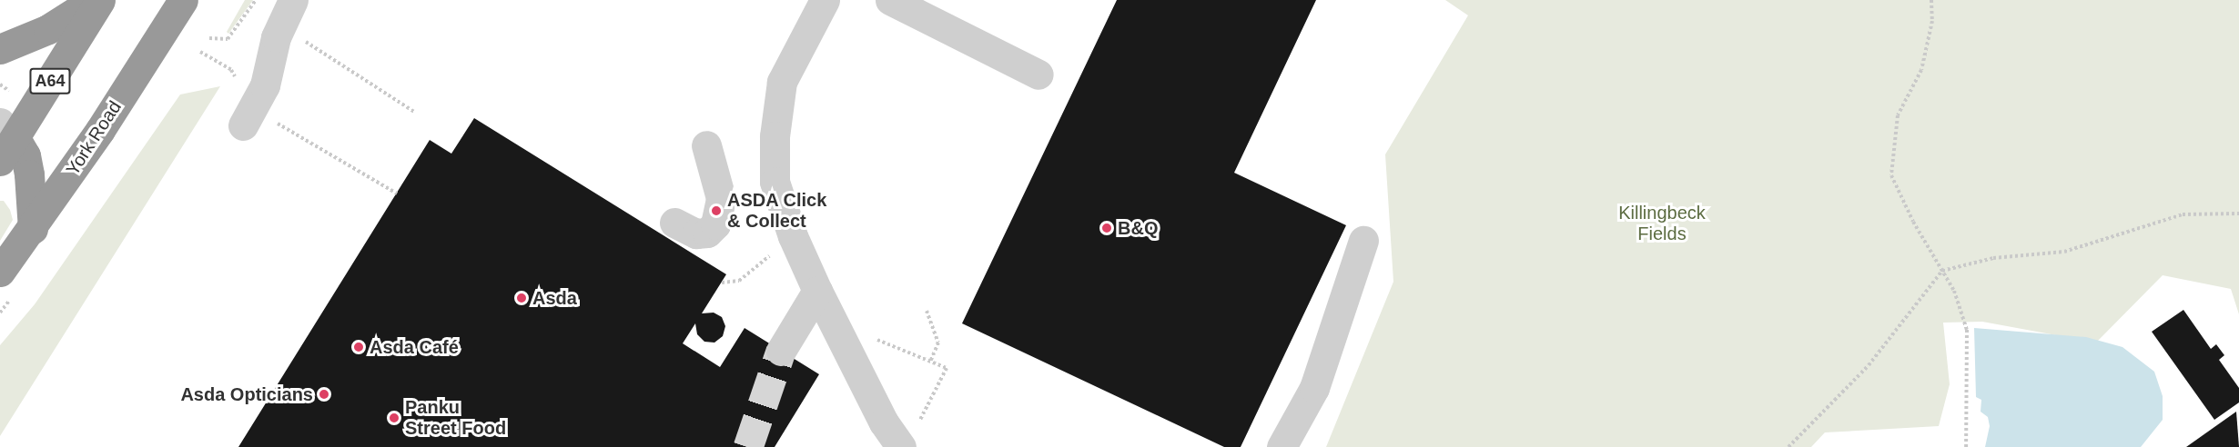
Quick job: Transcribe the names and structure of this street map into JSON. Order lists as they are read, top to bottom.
{
  "streets": {
    "highway": ["A64", "York Road"]
  },
  "parks": ["Killingbeck Fields"],
  "places": [
    "ASDA Click & Collect",
    "B&Q",
    "Asda",
    "Asda Café",
    "Asda Opticians",
    "Panku Street Food"
  ]
}
